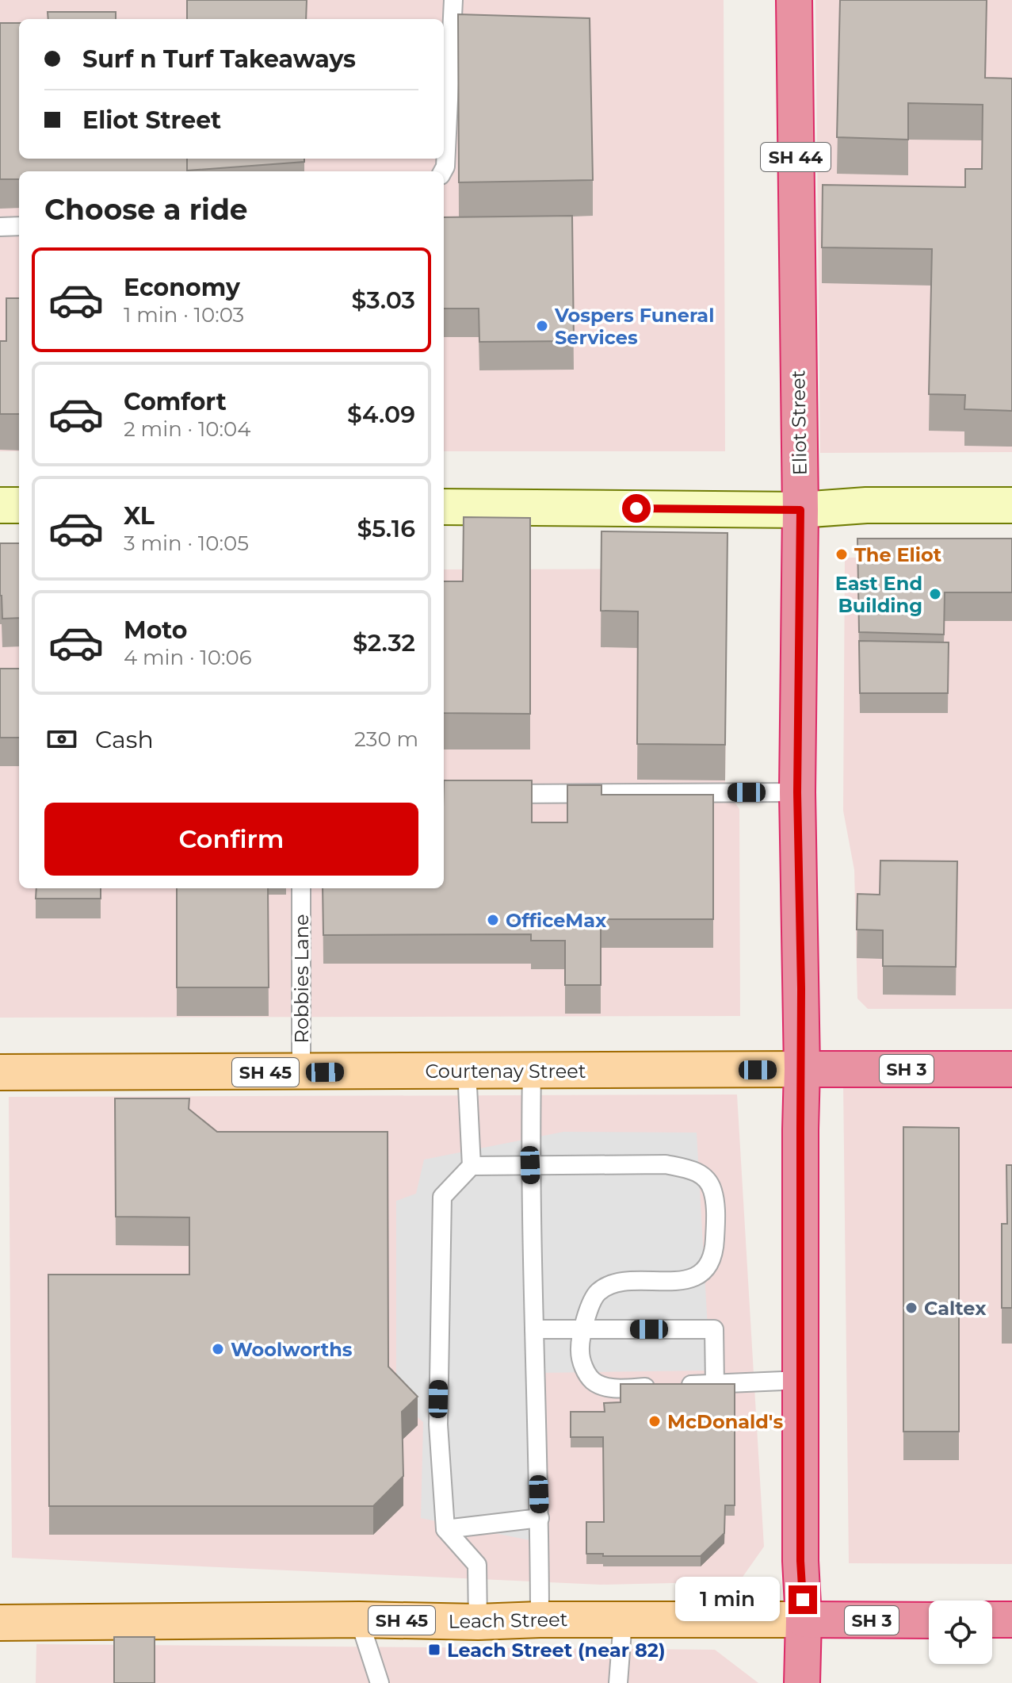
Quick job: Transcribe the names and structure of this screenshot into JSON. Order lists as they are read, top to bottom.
{
  "streets": {
    "highway": [
      "SH 44",
      "Eliot Street",
      "SH 3",
      "Courtenay Street",
      "Leach Street"
    ],
    "main road": ["SH 45"],
    "lane": ["Robbies Lane"]
  },
  "crossings": [
    ["Eliot Street", "Courtenay Street"],
    ["Eliot Street", "Leach Street"],
    ["Robbies Lane", "Courtenay Street"]
  ],
  "places": {
    "other": [
      "Vospers Funeral Services",
      "The Eliot",
      "East End Building",
      "OfficeMax",
      "Caltex",
      "Woolworths",
      "McDonald's"
    ],
    "transit": ["Leach Street (near 82)"]
  },
  "page": {
    "banner": ["Surf n Turf Takeaways", "Eliot Street"],
    "heading": "Choose a ride",
    "list": [
      {
        "name": "Economy",
        "note": "1 min · 10:03",
        "value": "$3.03"
      },
      {
        "name": "Comfort",
        "note": "2 min · 10:04",
        "value": "$4.09"
      },
      {
        "name": "XL",
        "note": "3 min · 10:05",
        "value": "$5.16"
      },
      {
        "name": "Moto",
        "note": "4 min · 10:06",
        "value": "$2.32"
      }
    ],
    "pay": ["Cash", "230 m"],
    "buttons": "Confirm",
    "bubble": "1 min"
  }
}
